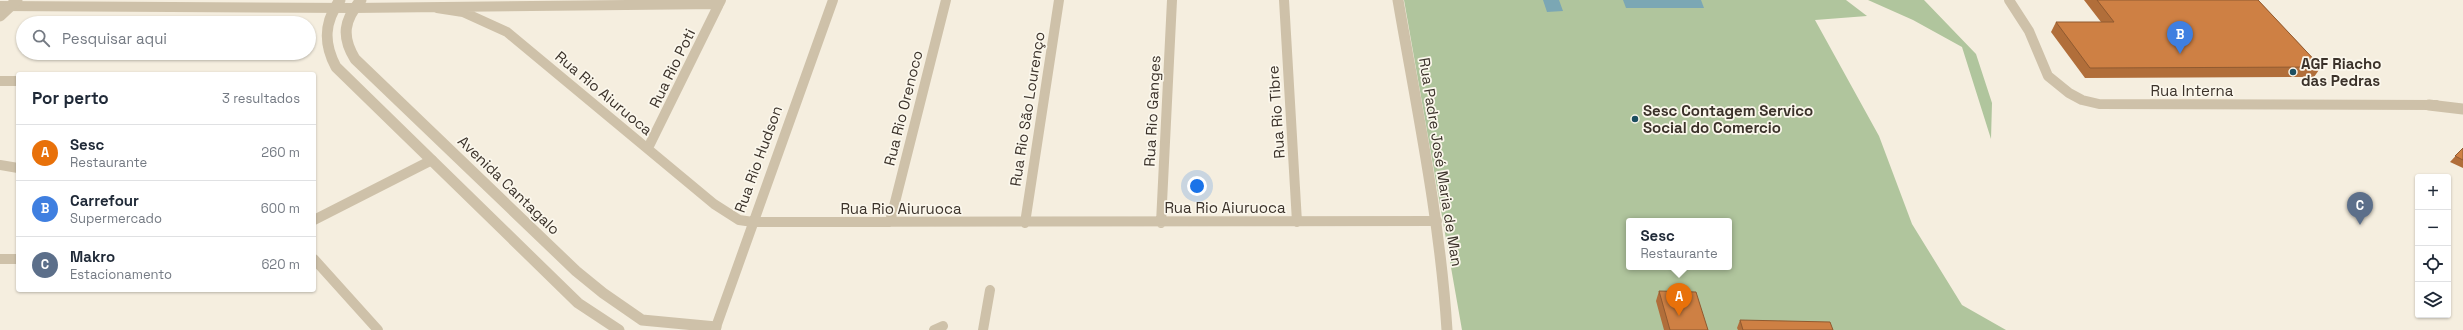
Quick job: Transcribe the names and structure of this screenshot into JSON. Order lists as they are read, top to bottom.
{
  "streets": {
    "street": [
      "Rua Rio Poti",
      "Rua Interna",
      "Rua Rio Aiuruoca",
      "Rua Rio Orenoco",
      "Rua Rio São Lourenço",
      "Rua Rio Ganges",
      "Rua Rio Tibre",
      "Rua Rio Hudson",
      "Rua Padre José Maria de Man",
      "Avenida Cantagalo"
    ]
  },
  "crossings": [
    ["Rua Rio Poti", "Rua Rio Aiuruoca"],
    ["Rua Rio Aiuruoca", "Rua Rio Orenoco"],
    ["Rua Rio Aiuruoca", "Rua Rio São Lourenço"],
    ["Rua Rio Aiuruoca", "Rua Rio Ganges"],
    ["Rua Rio Aiuruoca", "Rua Rio Tibre"],
    ["Rua Rio Aiuruoca", "Rua Rio Hudson"],
    ["Rua Rio Aiuruoca", "Rua Padre José Maria de Man"],
    ["Rua Rio Hudson", "Avenida Cantagalo"]
  ],
  "places": ["AGF Riacho das Pedras", "Sesc Contagem Servico Social do Comercio"],
  "page": {
    "search": "Pesquisar aqui",
    "pins": ["B", "C", "A"],
    "heading": ["Por perto", "3 resultados"],
    "list": [
      {
        "mark": "A",
        "name": "Sesc",
        "note": "Restaurante",
        "value": "260 m"
      },
      {
        "mark": "B",
        "name": "Carrefour",
        "note": "Supermercado",
        "value": "600 m"
      },
      {
        "mark": "C",
        "name": "Makro",
        "note": "Estacionamento",
        "value": "620 m"
      }
    ],
    "map_buttons": ["+", "−"],
    "popup": ["Sesc", "Restaurante"]
  }
}
